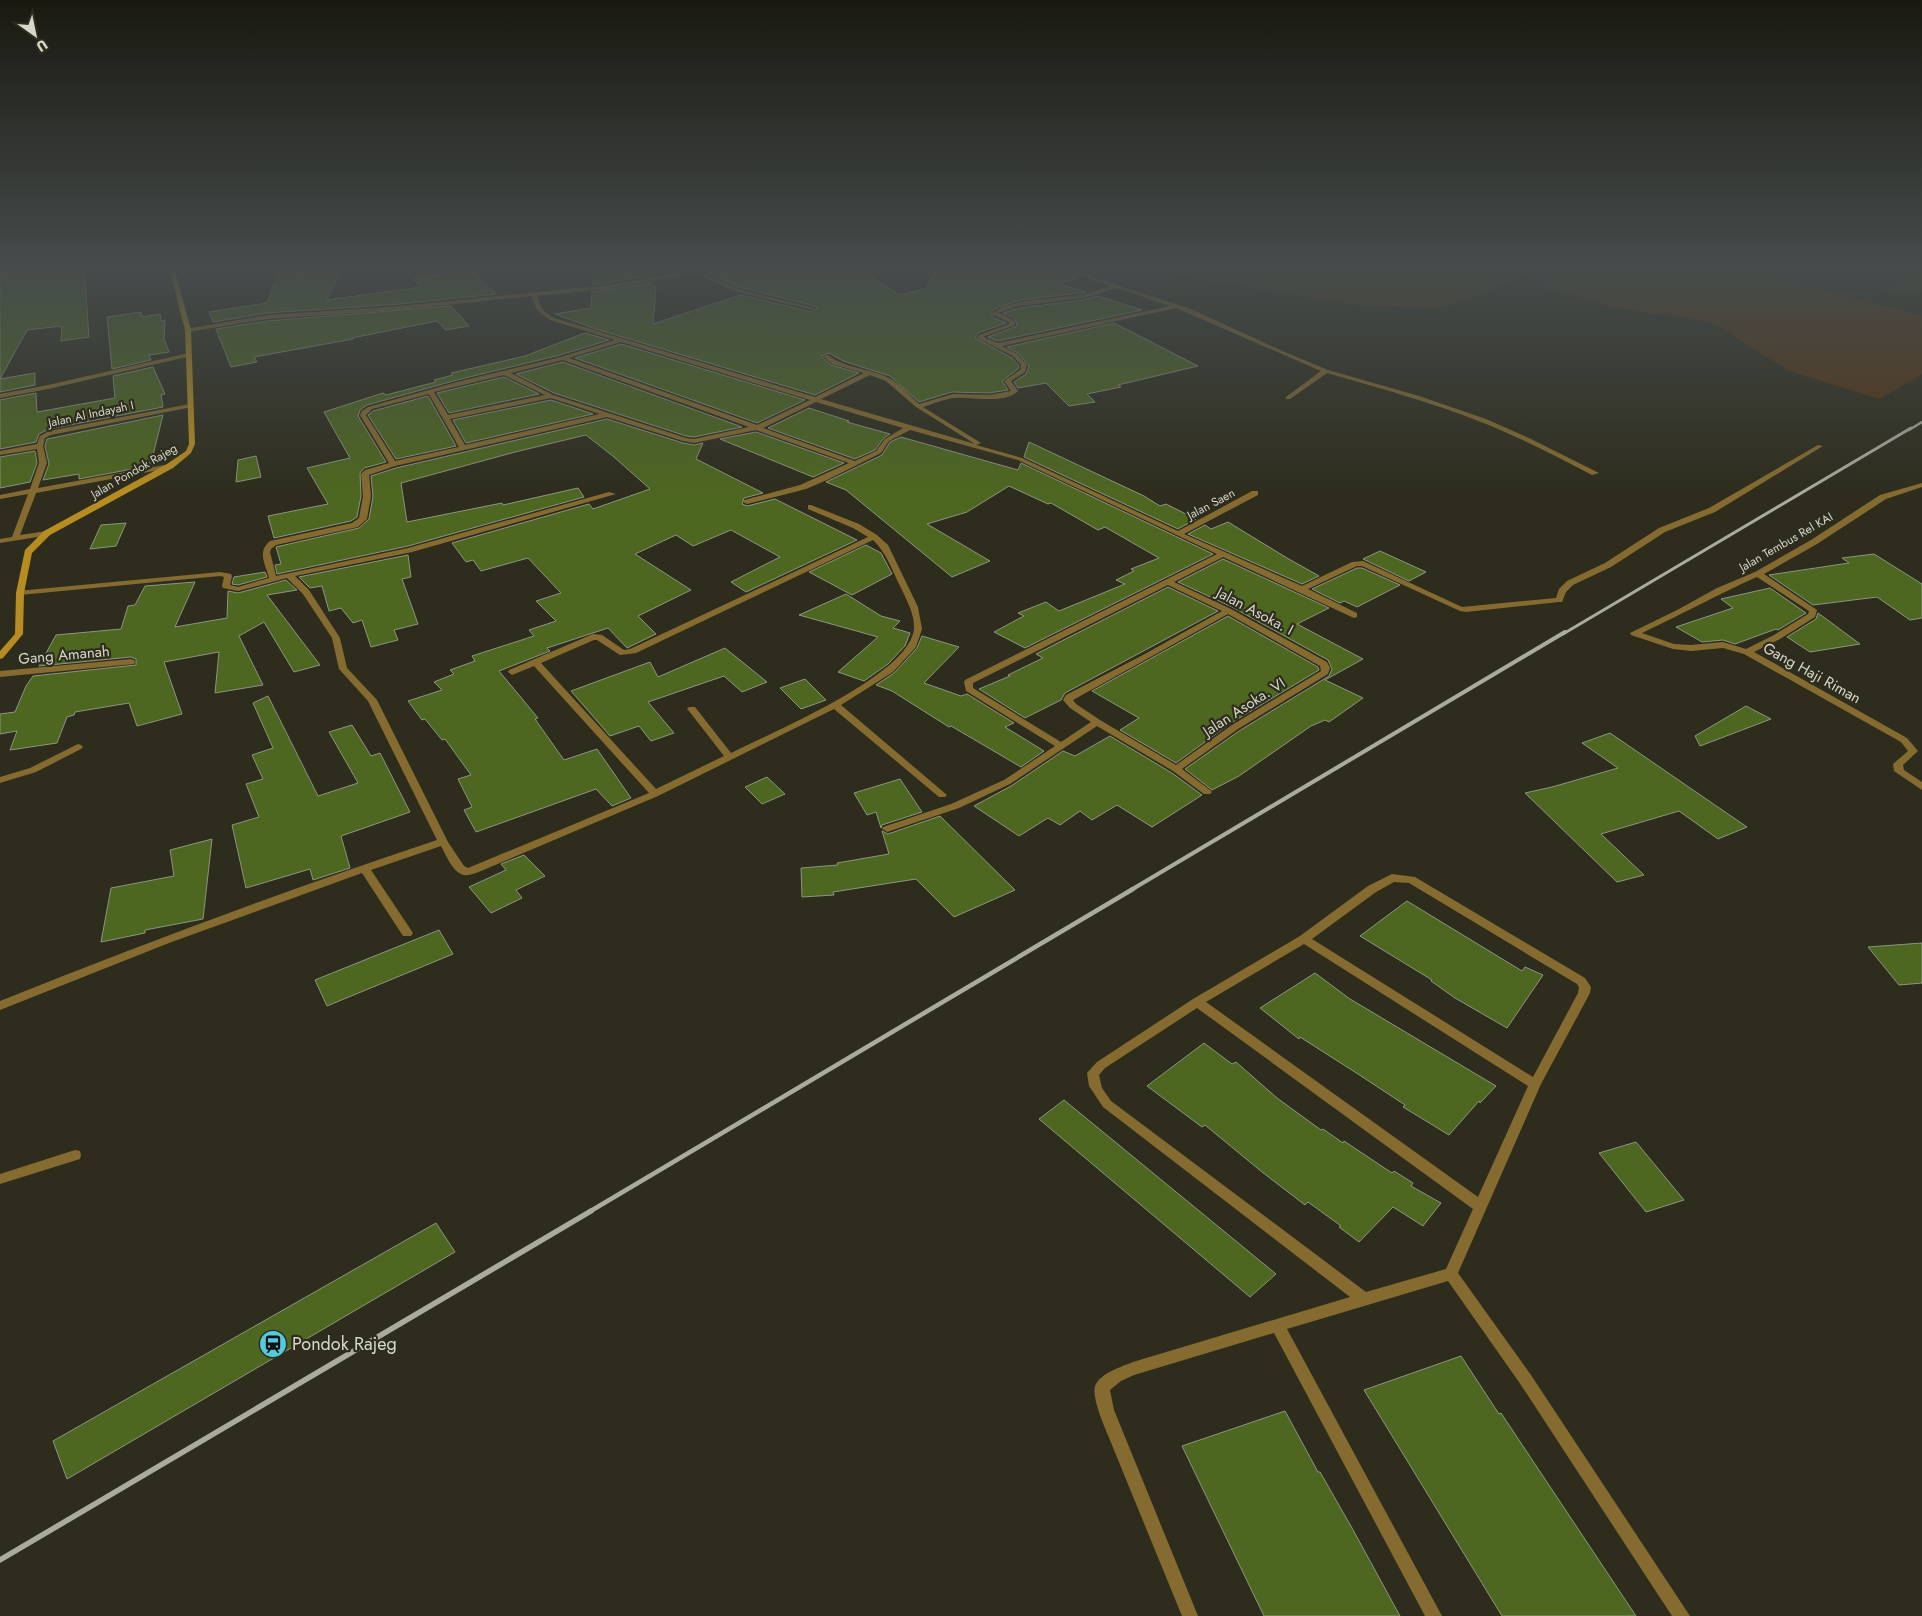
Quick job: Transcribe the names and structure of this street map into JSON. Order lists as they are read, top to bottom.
{
  "streets": {
    "main road": ["Jalan Pondok Rajeg"],
    "street": [
      "Jalan Al Indayah I",
      "Jalan Saen",
      "Jalan Tembus Rel KAI",
      "Jalan Asoka. I",
      "Gang Amanah",
      "Gang Haji Riman",
      "Jalan Asoka. VI"
    ]
  },
  "crossings": [
    ["Jalan Al Indayah I", "Jalan Pondok Rajeg"],
    ["Jalan Tembus Rel KAI", "Gang Haji Riman"],
    ["Jalan Asoka. I", "Jalan Asoka. VI"]
  ],
  "places": {
    "station": ["Pondok Rajeg"]
  },
  "north": "bottom right"
}
